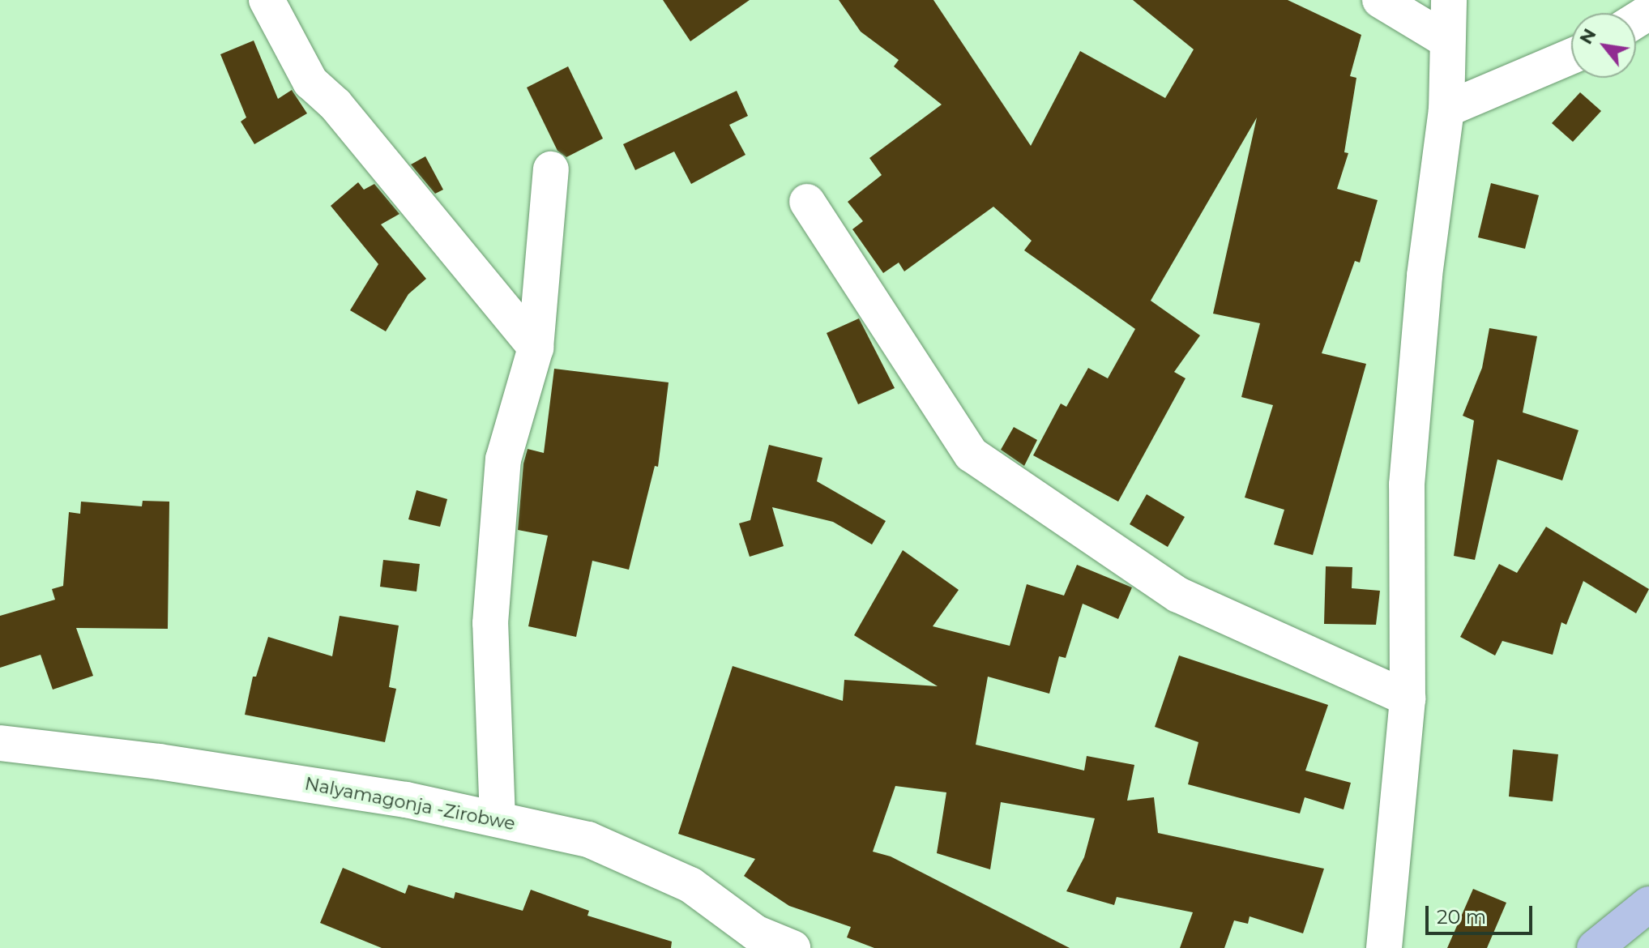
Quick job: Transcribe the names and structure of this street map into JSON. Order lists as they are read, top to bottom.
{
  "streets": {
    "street": ["Nalyamagonja -Zirobwe"]
  },
  "scale_bar": "20 m",
  "north": "top left"
}
